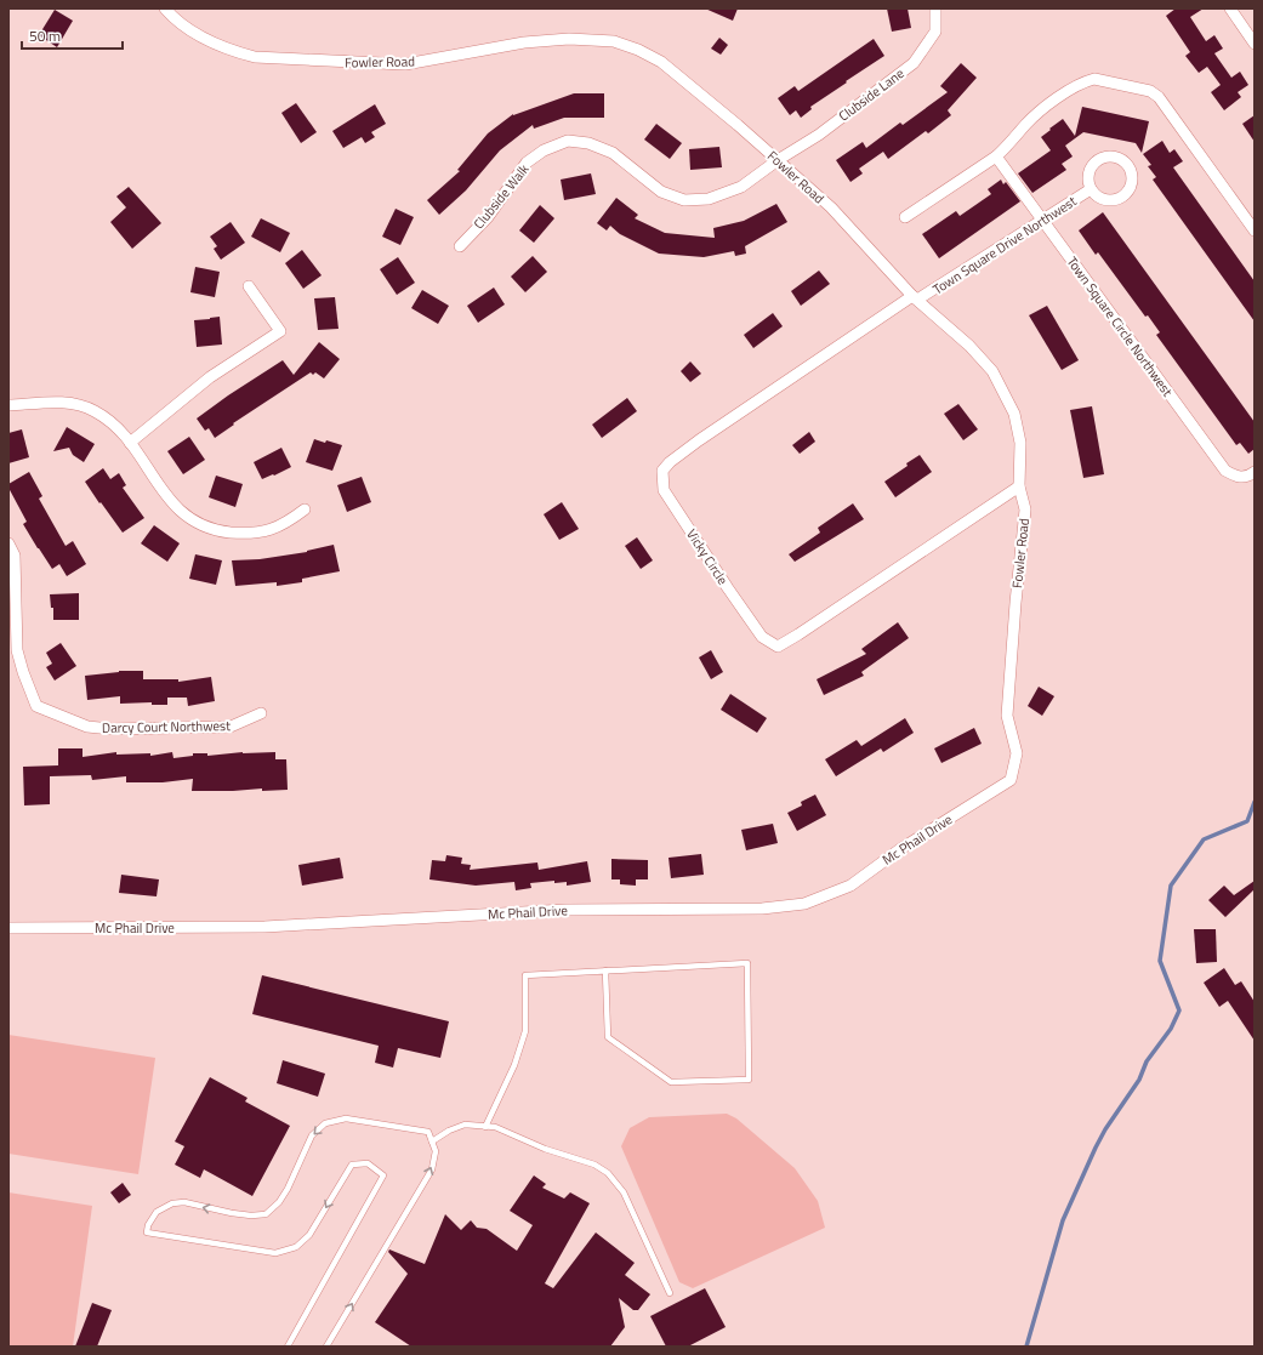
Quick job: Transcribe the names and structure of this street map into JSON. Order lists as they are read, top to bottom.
{
  "streets": {
    "street": [
      "Fowler Road",
      "Clubside Lane",
      "Clubside Walk",
      "Town Square Drive Northwest",
      "Town Square Circle Northwest",
      "Vicky Circle",
      "Darcy Court Northwest",
      "Mc Phail Drive"
    ]
  },
  "crossings": [
    ["Fowler Road", "Clubside Lane"],
    ["Fowler Road", "Clubside Walk"],
    ["Fowler Road", "Town Square Drive Northwest"],
    ["Fowler Road", "Vicky Circle"],
    ["Fowler Road", "Mc Phail Drive"],
    ["Clubside Lane", "Clubside Walk"],
    ["Town Square Drive Northwest", "Town Square Circle Northwest"],
    ["Town Square Drive Northwest", "Vicky Circle"]
  ],
  "scale_bar": "50 m"
}
